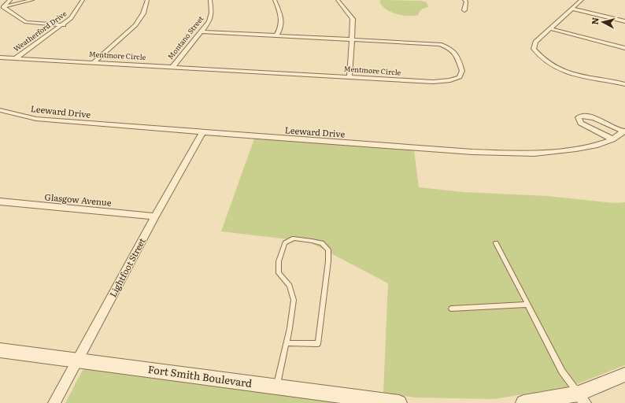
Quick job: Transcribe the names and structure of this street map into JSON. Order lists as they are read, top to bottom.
{
  "streets": {
    "street": [
      "Weatherford Drive",
      "Montano Street",
      "Mentmore Circle",
      "Leeward Drive",
      "Glasgow Avenue",
      "Lightfoot Street",
      "Fort Smith Boulevard"
    ]
  },
  "crossings": [
    ["Weatherford Drive", "Mentmore Circle"],
    ["Montano Street", "Mentmore Circle"],
    ["Leeward Drive", "Lightfoot Street"],
    ["Glasgow Avenue", "Lightfoot Street"],
    ["Lightfoot Street", "Fort Smith Boulevard"]
  ],
  "north": "left"
}
